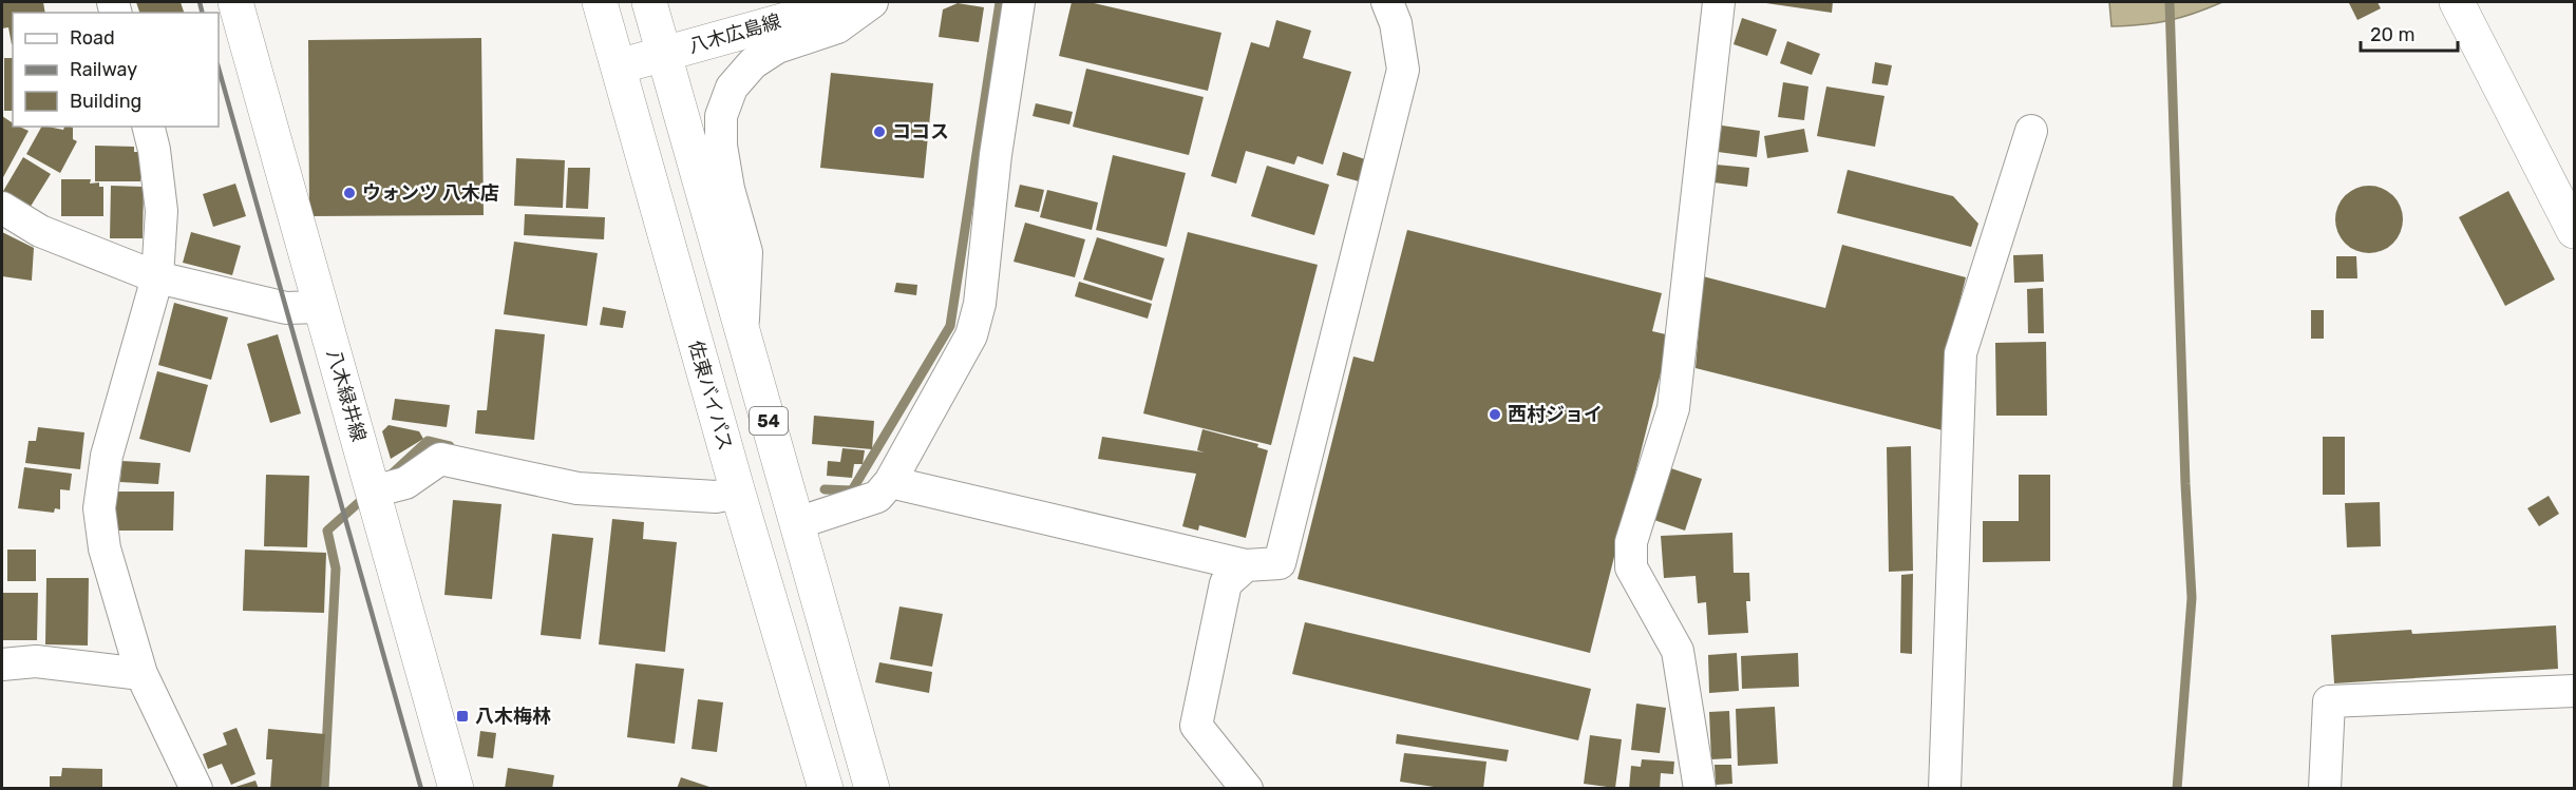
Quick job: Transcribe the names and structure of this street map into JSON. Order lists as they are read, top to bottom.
{
  "streets": {
    "main road": [
      "八木広島線",
      "八木緑井線",
      "佐東バイパス",
      "54"
    ]
  },
  "crossings": [
    ["八木広島線", "佐東バイパス"],
    ["八木広島線", "54"]
  ],
  "places": {
    "other": ["ココス", "ウォンツ 八木店", "西村ジョイ"],
    "transit": ["八木梅林"]
  },
  "legend": ["Road", "Railway", "Building"],
  "scale_bar": "20 m"
}
